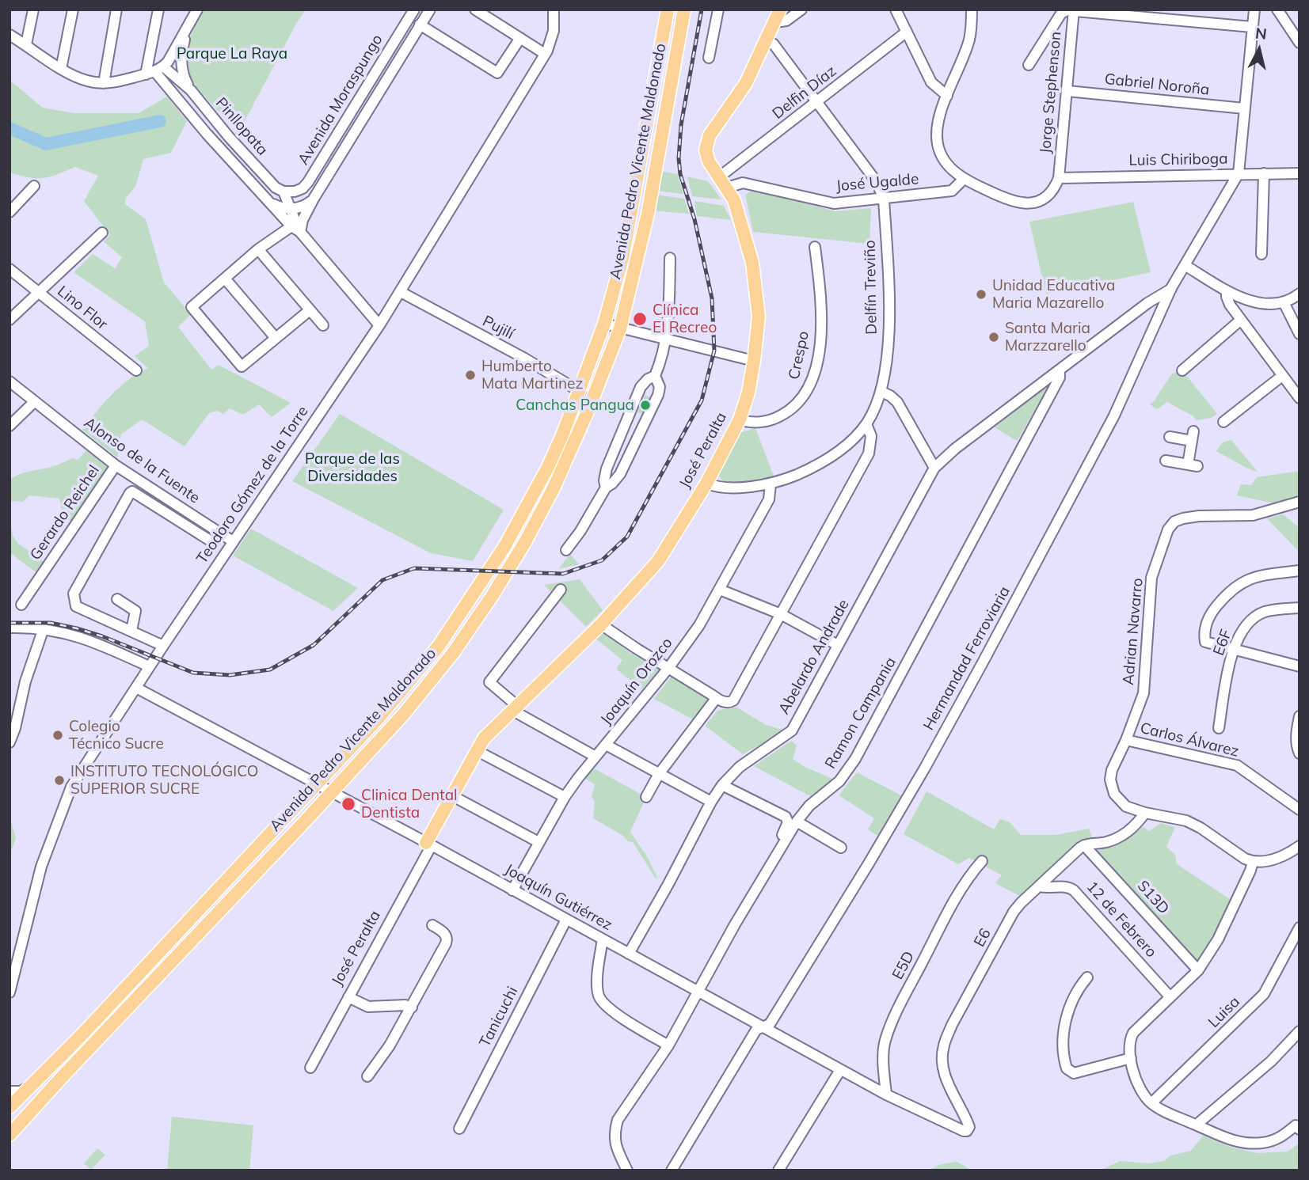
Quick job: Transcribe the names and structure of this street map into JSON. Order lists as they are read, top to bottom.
{
  "streets": {
    "main road": ["Avenida Pedro Vicente Maldonado", "José Peralta"],
    "street": [
      "Gabriel Noroña",
      "Delfin Díaz",
      "Jorge Stephenson",
      "Avenida Moraspungo",
      "Pinllopata",
      "Luis Chiriboga",
      "José Ugalde",
      "Delfín Treviño",
      "Lino Flor",
      "Pujilí",
      "Crespo",
      "Alonso de la Fuente",
      "Teodoro Gómez de la Torre",
      "Gerardo Reichel",
      "Adrian Navarro",
      "E6F",
      "Abelardo Andrade",
      "Hermandad Ferroviaria",
      "Joaquín Orozco",
      "Ramon Campania",
      "Carlos Álvarez",
      "Joaquín Gutiérrez",
      "S13D",
      "12 de Febrero",
      "E6",
      "E5D",
      "Luisa",
      "Tanicuchi"
    ]
  },
  "crossings": [
    ["Gabriel Noroña", "Jorge Stephenson"],
    ["Gabriel Noroña", "Hermandad Ferroviaria"],
    ["Delfin Díaz", "Delfín Treviño"],
    ["Delfin Díaz", "José Peralta"],
    ["Jorge Stephenson", "Luis Chiriboga"],
    ["Avenida Moraspungo", "Pinllopata"],
    ["Pinllopata", "Teodoro Gómez de la Torre"],
    ["Luis Chiriboga", "Hermandad Ferroviaria"],
    ["Avenida Pedro Vicente Maldonado", "Pujilí"],
    ["Avenida Pedro Vicente Maldonado", "Joaquín Gutiérrez"],
    ["José Ugalde", "Delfín Treviño"],
    ["José Ugalde", "José Peralta"],
    ["Delfín Treviño", "José Peralta"],
    ["Delfín Treviño", "Joaquín Orozco"],
    ["Pujilí", "Teodoro Gómez de la Torre"],
    ["Crespo", "José Peralta"],
    ["José Peralta", "Joaquín Gutiérrez"],
    ["Alonso de la Fuente", "Teodoro Gómez de la Torre"],
    ["Alonso de la Fuente", "Gerardo Reichel"],
    ["Teodoro Gómez de la Torre", "Joaquín Gutiérrez"],
    ["Adrian Navarro", "Carlos Álvarez"],
    ["Abelardo Andrade", "Hermandad Ferroviaria"],
    ["Abelardo Andrade", "Joaquín Gutiérrez"],
    ["Hermandad Ferroviaria", "Ramon Campania"],
    ["Hermandad Ferroviaria", "Joaquín Gutiérrez"],
    ["Joaquín Orozco", "Joaquín Gutiérrez"],
    ["Ramon Campania", "Joaquín Gutiérrez"],
    ["Joaquín Gutiérrez", "E6"],
    ["Joaquín Gutiérrez", "E5D"],
    ["Joaquín Gutiérrez", "Tanicuchi"],
    ["S13D", "E6"],
    ["12 de Febrero", "E6"]
  ],
  "parks": ["Parque La Raya", "Parque de las Diversidades"],
  "places": [
    "Unidad Educativa Maria Mazarello",
    "Clínica El Recreo",
    "Santa Maria Marzzarello",
    "Humberto Mata Martinez",
    "Canchas Pangua",
    "Colegio Técnico Sucre",
    "INSTITUTO TECNOLÓGICO SUPERIOR SUCRE",
    "Clinica Dental Dentista"
  ],
  "north": "top"
}
